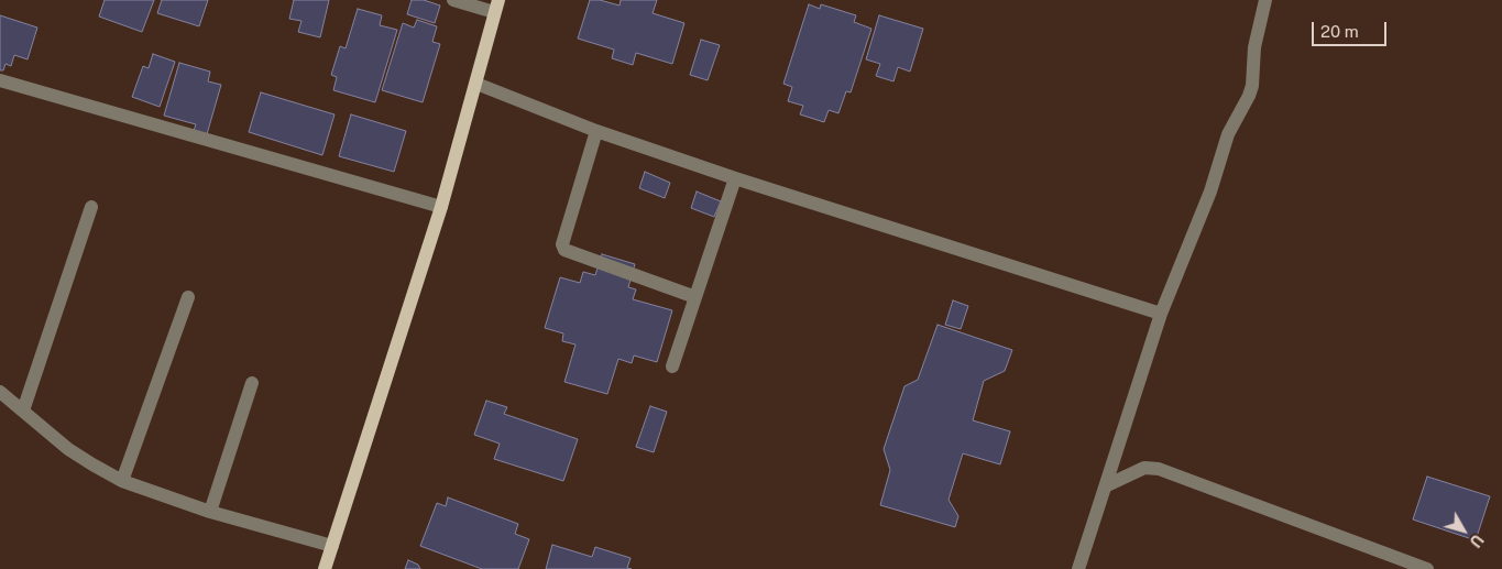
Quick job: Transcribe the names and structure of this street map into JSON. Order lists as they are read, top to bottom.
{
  "scale_bar": "20 m",
  "north": "bottom right"
}
